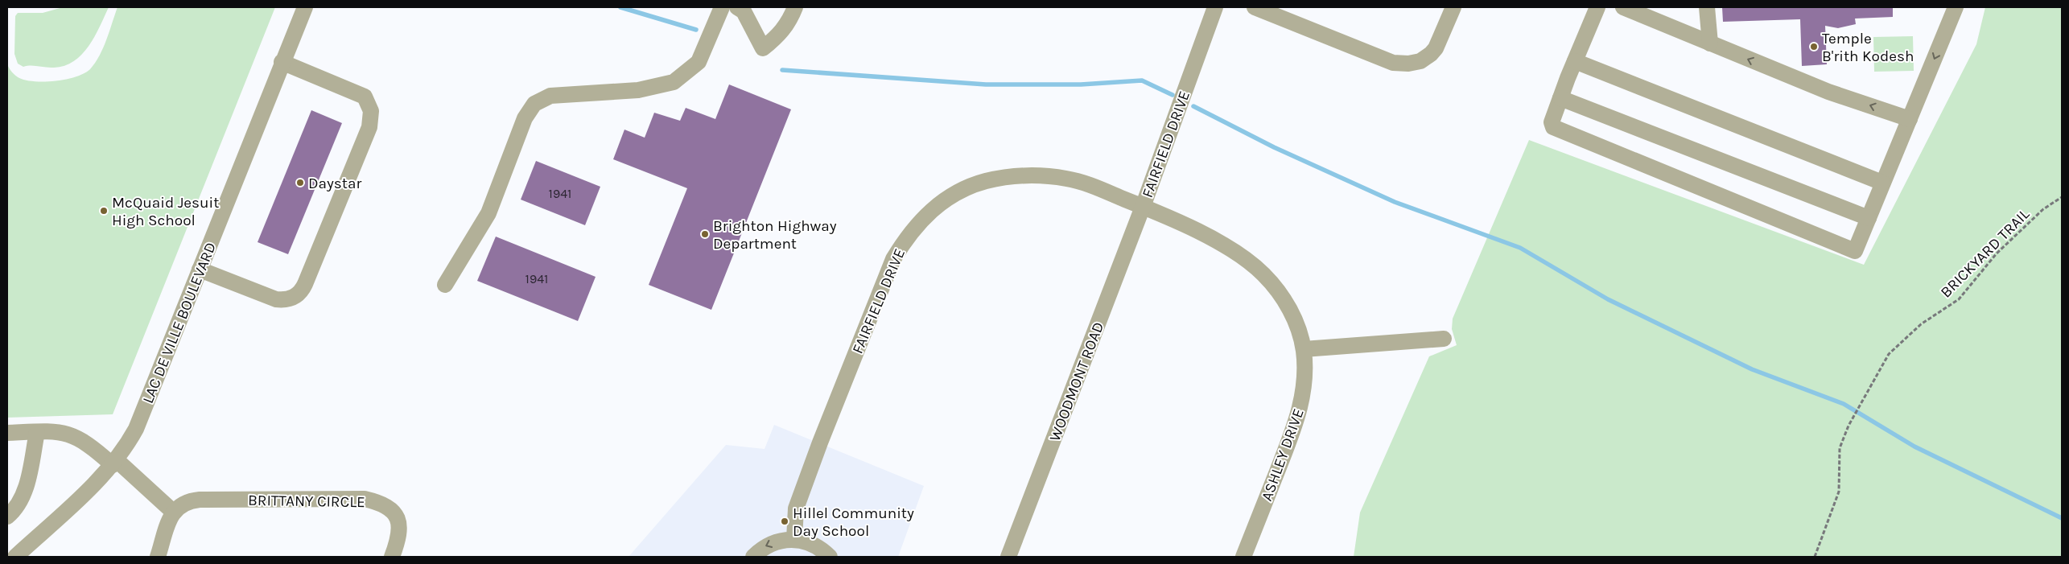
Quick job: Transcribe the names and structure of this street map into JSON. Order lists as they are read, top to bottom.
{
  "streets": {
    "street": [
      "FAIRFIELD DRIVE",
      "LAC DE VILLE BOULEVARD",
      "WOODMONT ROAD",
      "ASHLEY DRIVE",
      "BRITTANY CIRCLE"
    ],
    "path": ["BRICKYARD TRAIL"]
  },
  "crossings": [
    ["FAIRFIELD DRIVE", "WOODMONT ROAD"],
    ["FAIRFIELD DRIVE", "ASHLEY DRIVE"],
    ["WOODMONT ROAD", "ASHLEY DRIVE"]
  ],
  "places": [
    "Temple B'rith Kodesh",
    "Daystar",
    "McQuaid Jesuit High School",
    "Brighton Highway Department",
    "Hillel Community Day School"
  ],
  "house_numbers": ["1941", "1941"]
}
